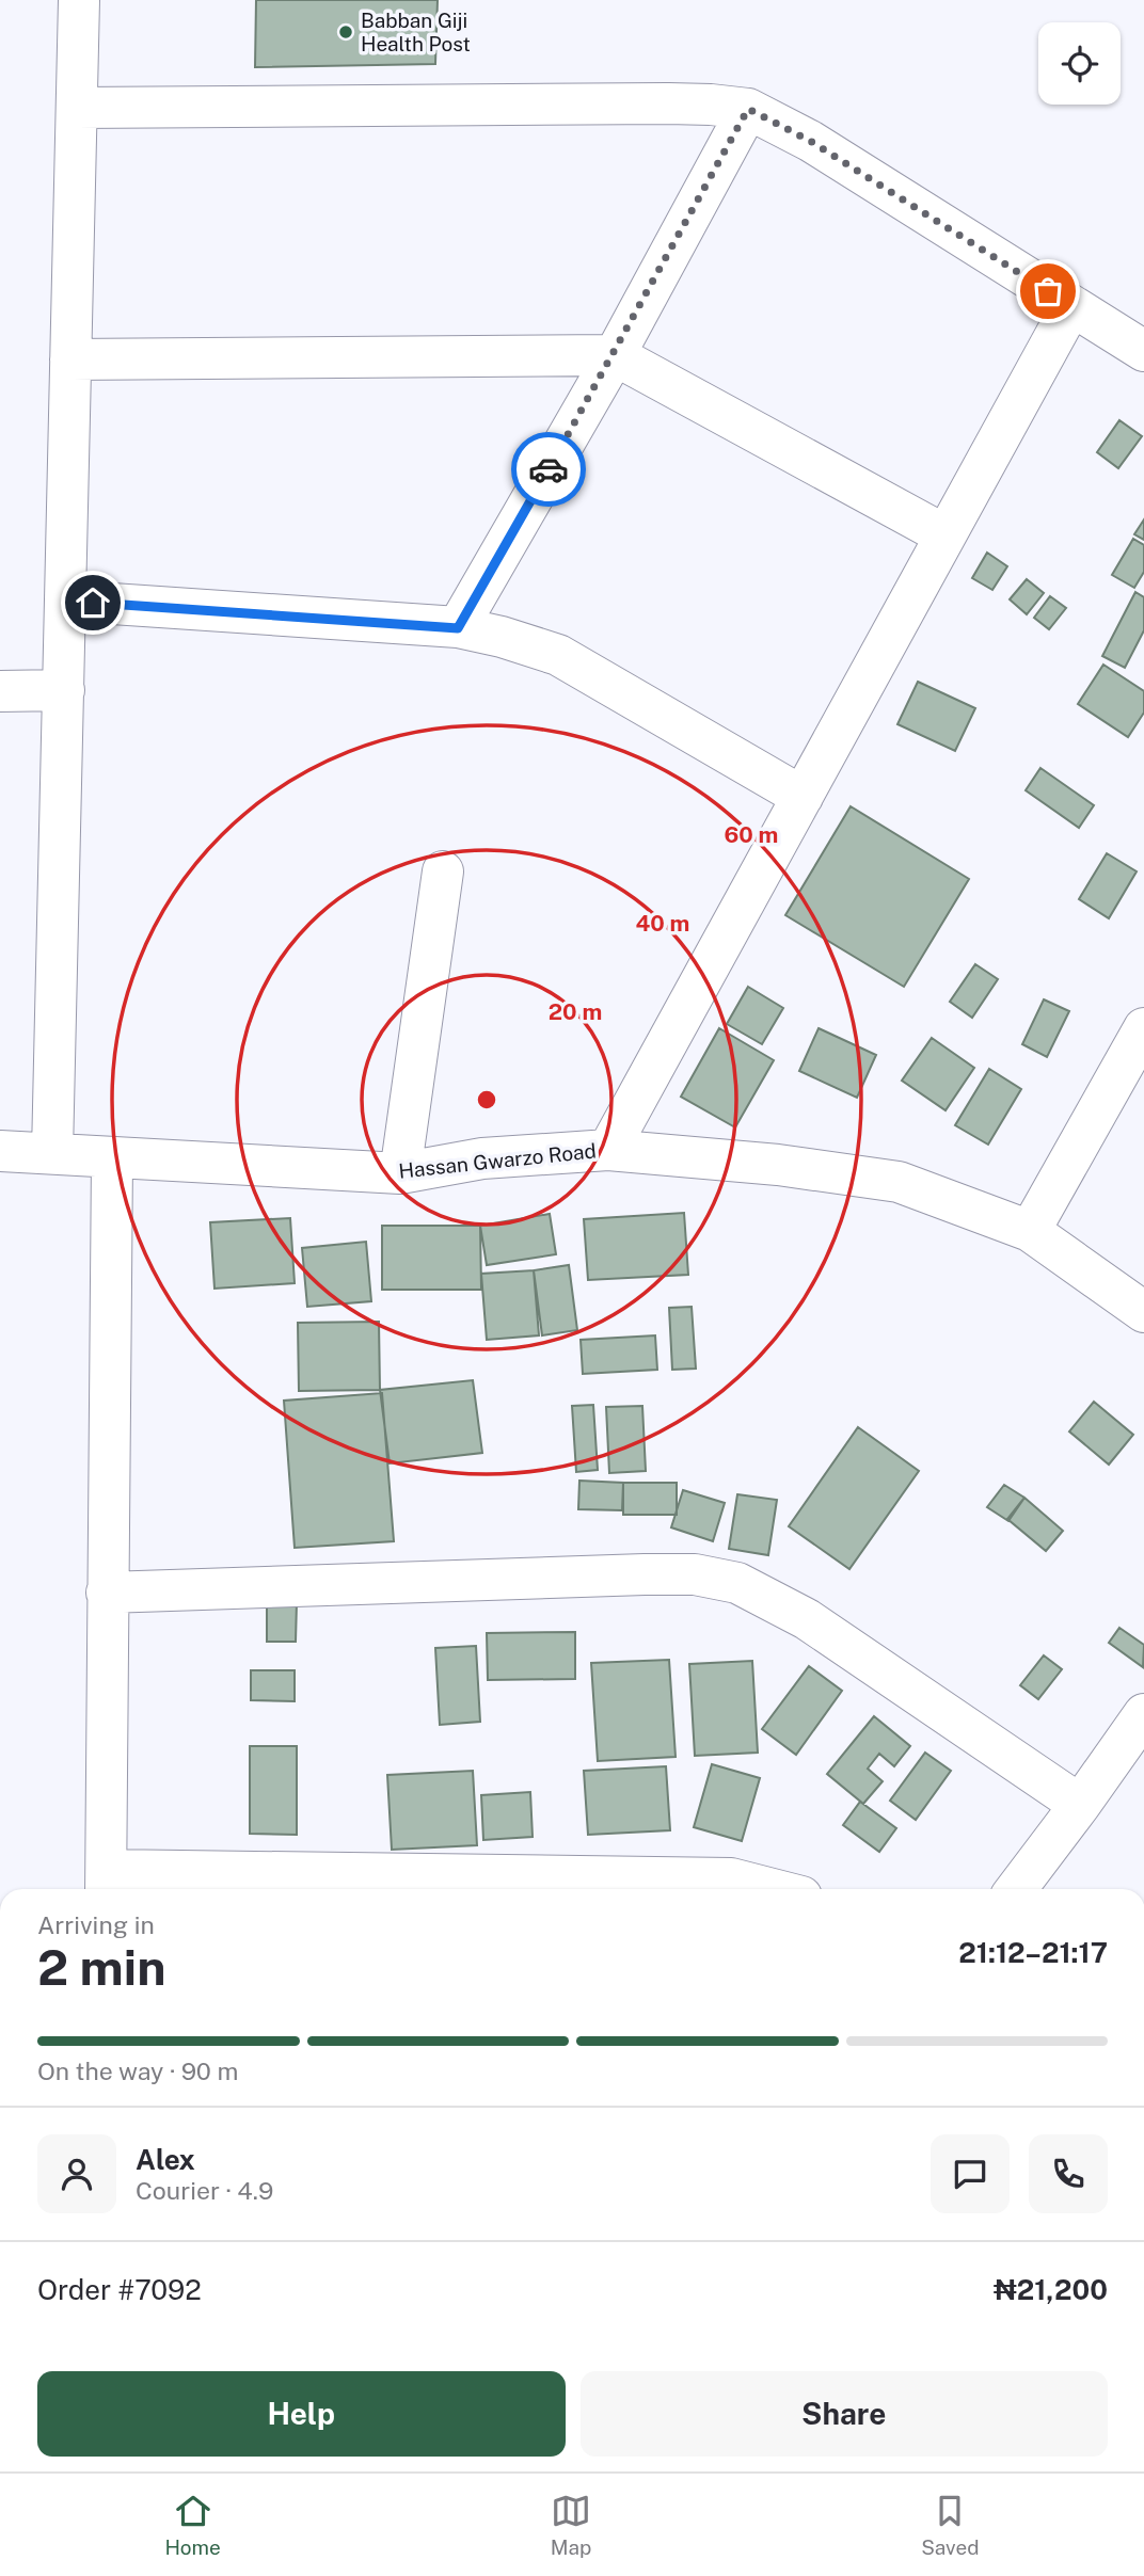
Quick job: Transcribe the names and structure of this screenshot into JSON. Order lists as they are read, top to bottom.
{
  "streets": {
    "street": ["Hassan Gwarzo Road"]
  },
  "places": ["Babban Giji Health Post"],
  "page": {
    "heading": ["2 min", "Arriving in", "21:12–21:17"],
    "panel": [
      "Alex",
      "Courier · 4.9",
      "Order #7092",
      "₦21,200"
    ],
    "bar": "On the way · 90 m",
    "buttons": ["Help", "Share"],
    "tabs": ["Home", "Map", "Saved"]
  },
  "rings": ["60 m", "40 m", "20 m"]
}
